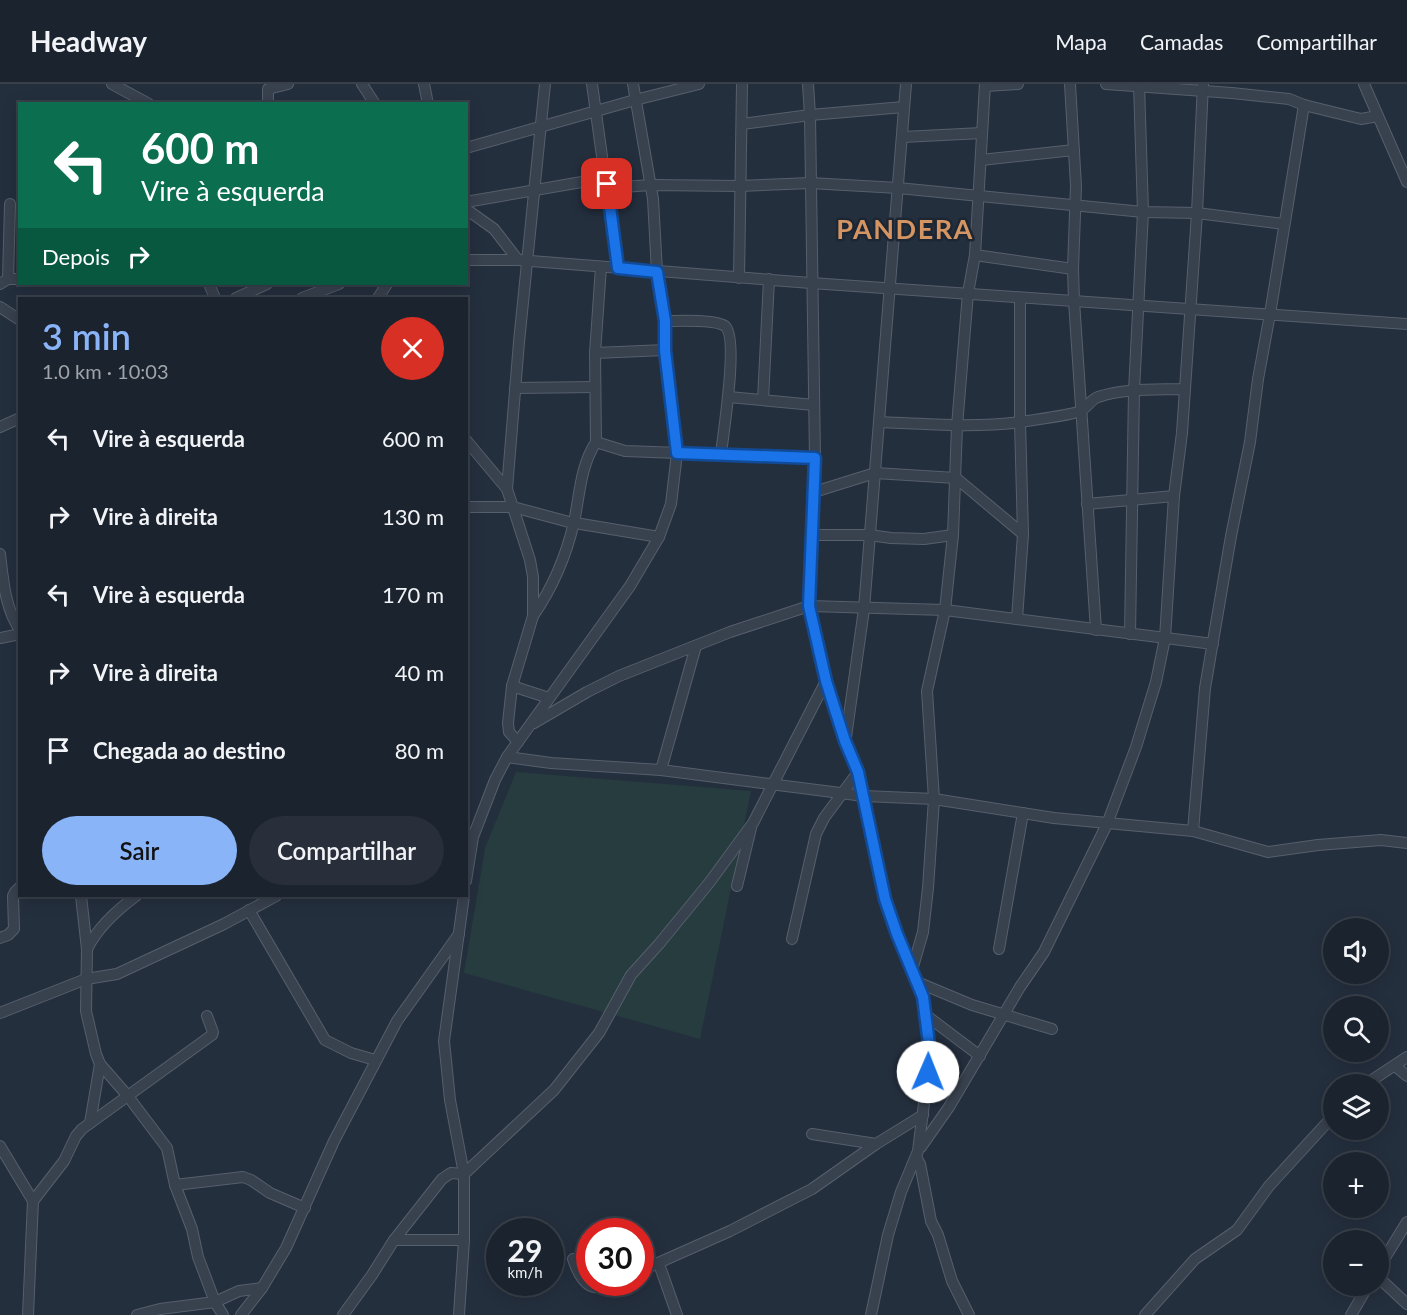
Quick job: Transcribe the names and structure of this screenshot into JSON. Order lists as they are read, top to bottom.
{
  "districts": ["PANDERA"],
  "page": {
    "header": "Headway",
    "nav": ["Mapa", "Camadas", "Compartilhar"],
    "turn": ["600 m", "Vire à esquerda"],
    "then": "Depois",
    "heading": ["3 min", "1.0 km · 10:03"],
    "list": [
      {
        "name": "Vire à esquerda",
        "value": "600 m"
      },
      {
        "name": "Vire à direita",
        "value": "130 m"
      },
      {
        "name": "Vire à esquerda",
        "value": "170 m"
      },
      {
        "name": "Vire à direita",
        "value": "40 m"
      },
      {
        "name": "Chegada ao destino",
        "value": "80 m"
      }
    ],
    "buttons": ["Sair", "Compartilhar"],
    "map_buttons": ["+", "−"],
    "speed": "29 km/h",
    "limit": "30"
  }
}
